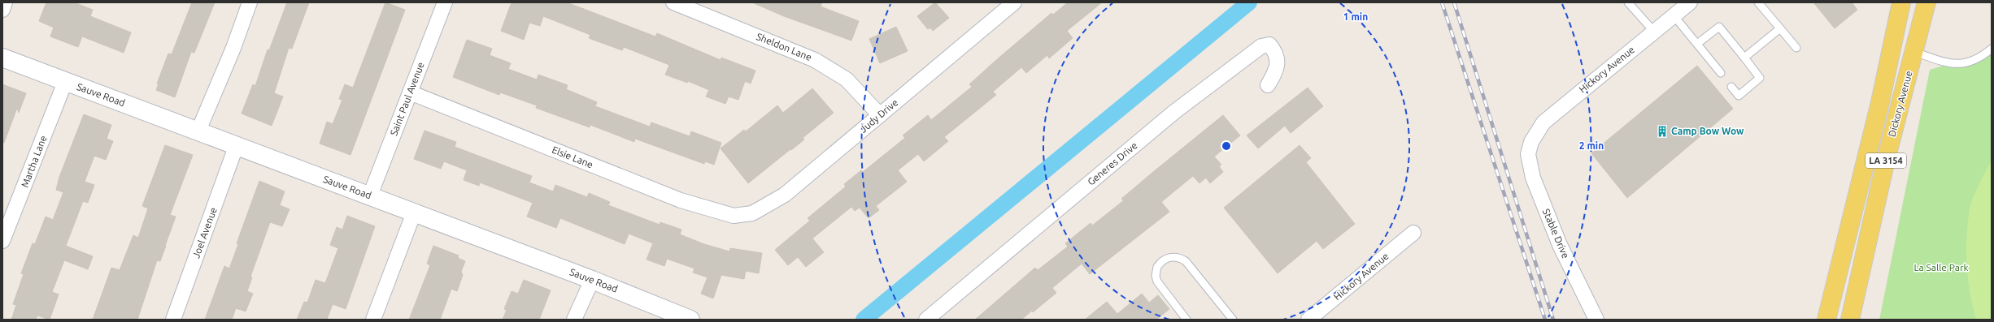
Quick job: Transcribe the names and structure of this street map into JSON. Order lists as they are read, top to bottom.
{
  "streets": {
    "main road": ["Dickory Avenue", "LA 3154"],
    "street": [
      "Sheldon Lane",
      "Hickory Avenue",
      "Sauve Road",
      "Saint Paul Avenue",
      "Judy Drive",
      "Elsie Lane",
      "Martha Lane",
      "Generes Drive",
      "Joel Avenue",
      "Stable Drive"
    ]
  },
  "crossings": [
    ["Sheldon Lane", "Judy Drive"],
    ["Hickory Avenue", "Stable Drive"],
    ["Sauve Road", "Saint Paul Avenue"],
    ["Sauve Road", "Martha Lane"],
    ["Sauve Road", "Joel Avenue"],
    ["Saint Paul Avenue", "Elsie Lane"],
    ["Judy Drive", "Elsie Lane"]
  ],
  "parks": ["La Salle Park"],
  "places": {
    "building": ["Camp Bow Wow"]
  },
  "rings": ["1 min", "2 min"]
}
